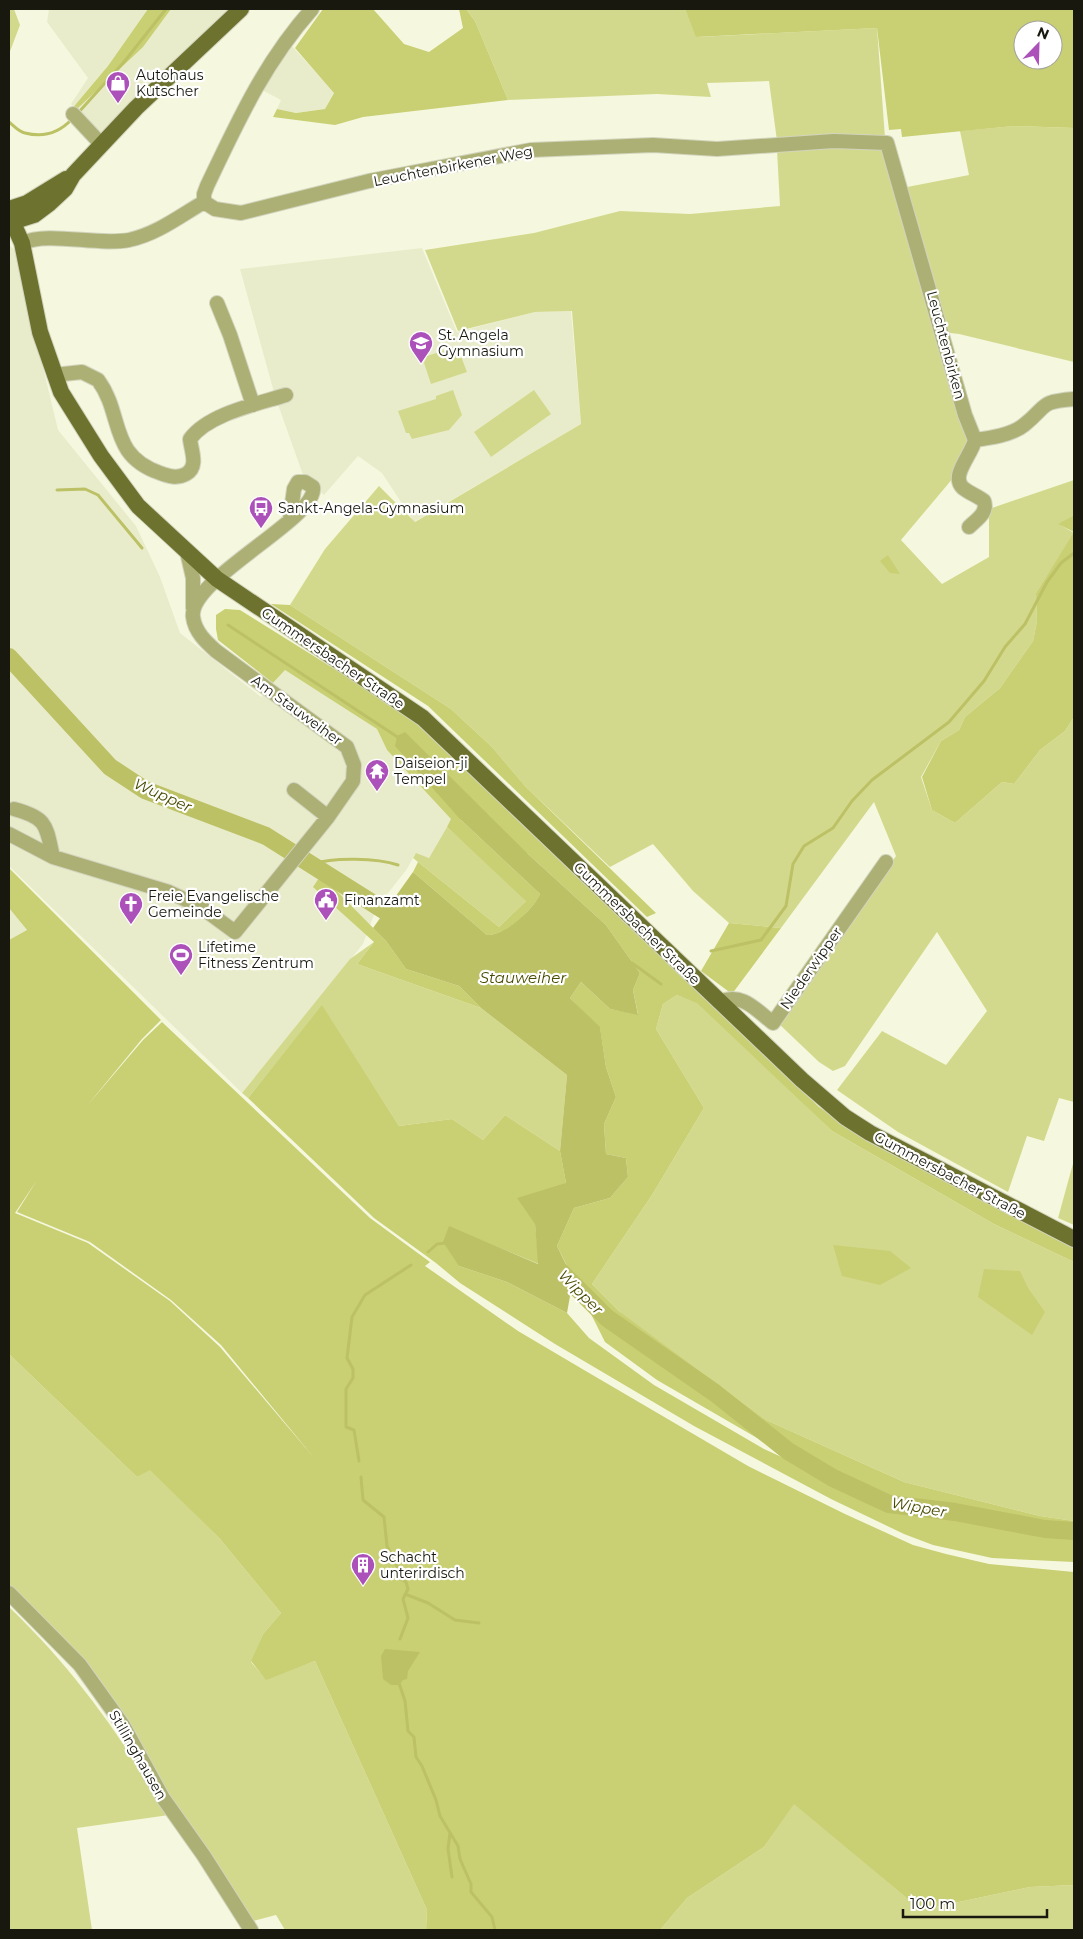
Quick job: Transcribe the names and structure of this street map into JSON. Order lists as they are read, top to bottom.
{
  "streets": {
    "main road": ["Gummersbacher Straße"],
    "street": [
      "Leuchtenbirkener Weg",
      "Leuchtenbirken",
      "Am Stauweiher",
      "Niederwipper",
      "Stillinghausen"
    ]
  },
  "crossings": [
    ["Leuchtenbirkener Weg", "Leuchtenbirken"],
    ["Gummersbacher Straße", "Am Stauweiher"],
    ["Gummersbacher Straße", "Niederwipper"]
  ],
  "water": ["Wupper", "Stauweiher", "Wipper"],
  "places": {
    "shop": ["Autohaus Kutscher"],
    "school or university": ["St. Angela Gymnasium"],
    "bus stop": ["Sankt-Angela-Gymnasium"],
    "temple": ["Daiseion-ji Tempel"],
    "public building": ["Finanzamt"],
    "church": ["Freie Evangelische Gemeinde"],
    "sports": ["Lifetime Fitness Zentrum"],
    "building": ["Schacht unterirdisch"]
  },
  "scale_bar": "100 m",
  "north": "top right"
}
